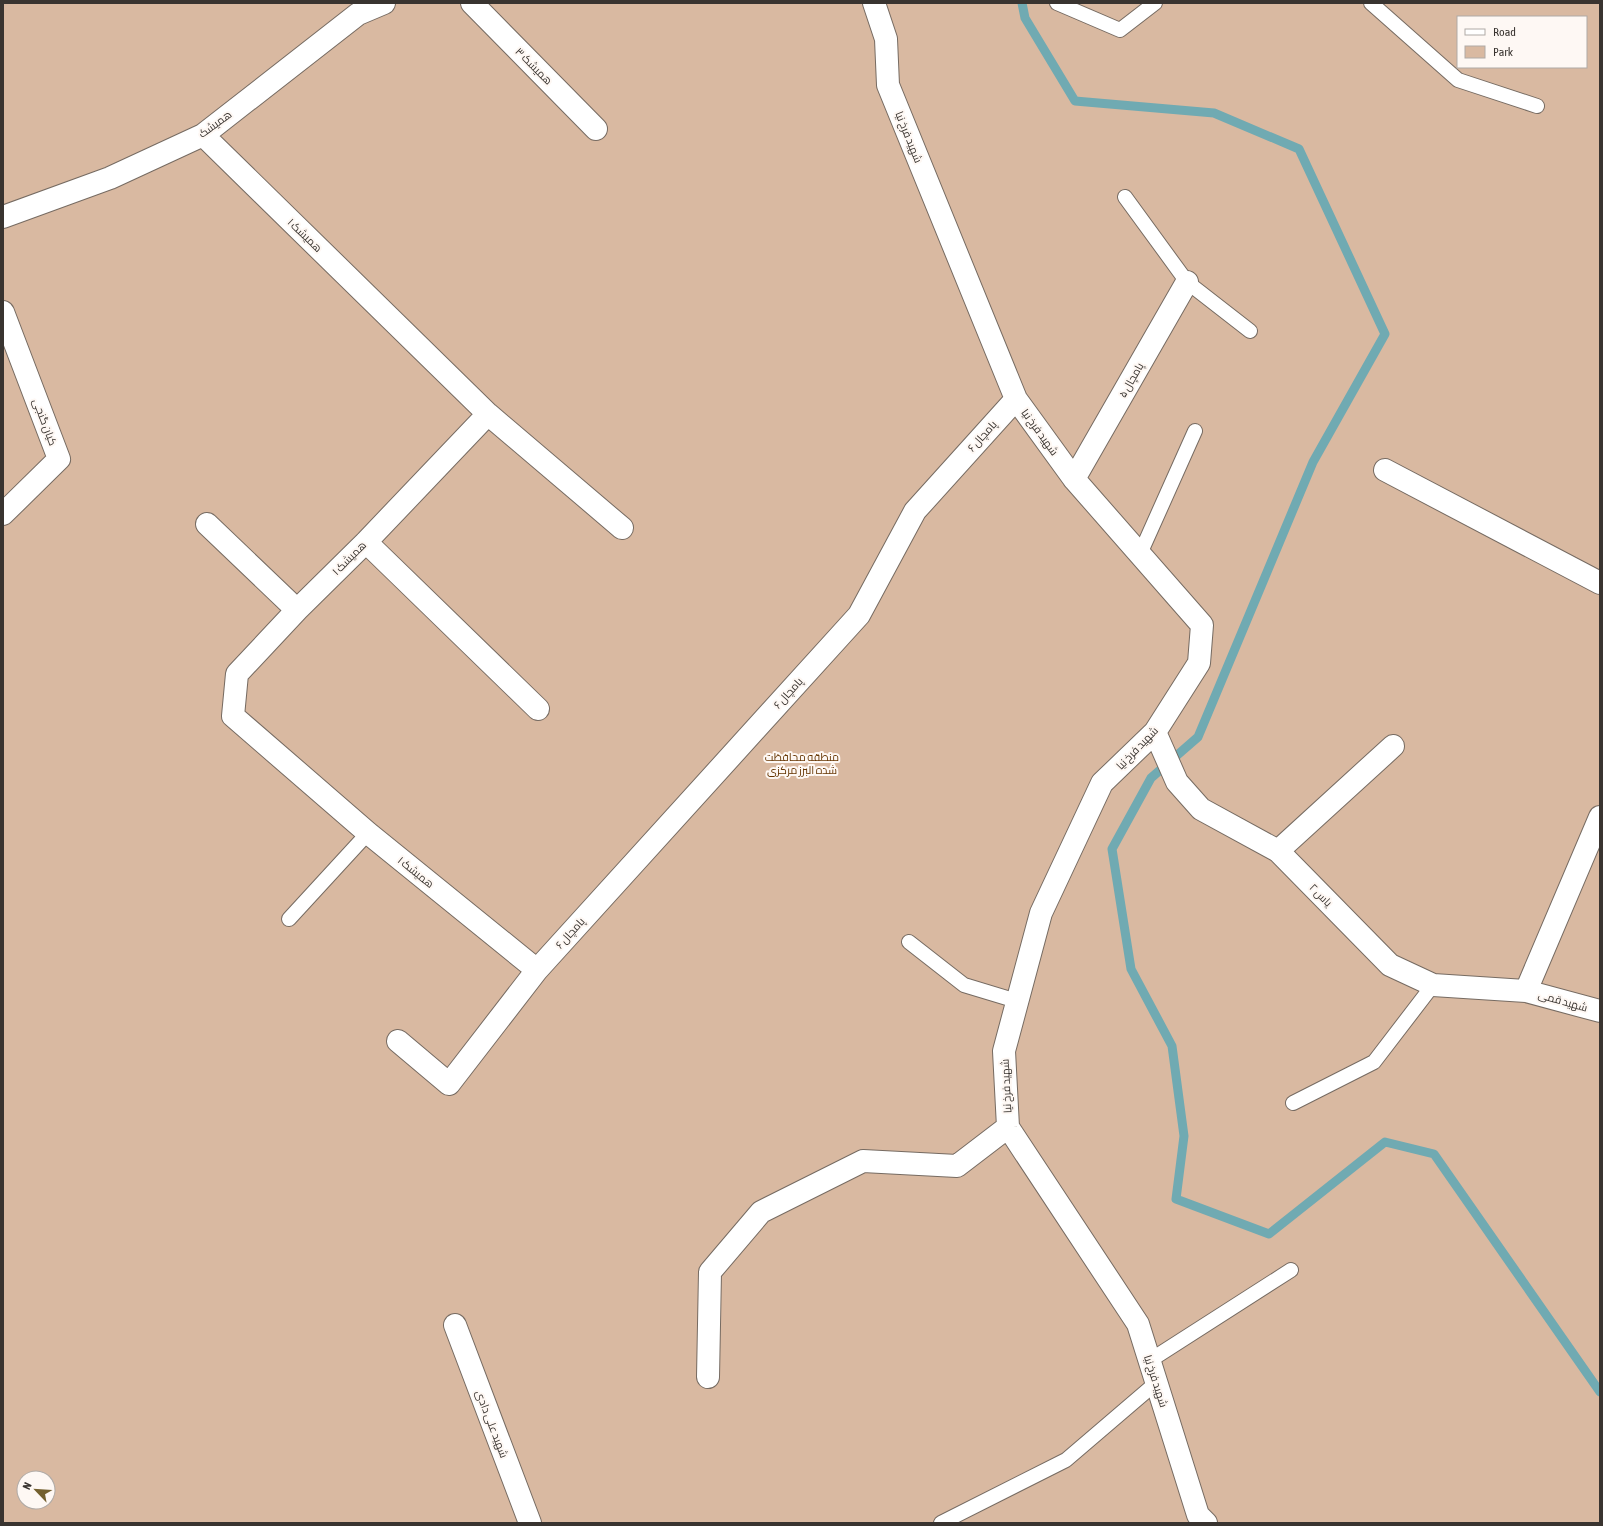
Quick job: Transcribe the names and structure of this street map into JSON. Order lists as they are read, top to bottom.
{
  "streets": {
    "street": [
      "همیشک ۳",
      "همیشک",
      "شهید فرخ نیا",
      "همیشک ۱",
      "پامچال ۵",
      "کیان گنجی",
      "پامچال ۶",
      "یاس ۲",
      "شهید قمی",
      "شهید علی دادی"
    ]
  },
  "crossings": [
    ["همیشک", "همیشک ۱"],
    ["شهید فرخ نیا", "پامچال ۵"],
    ["شهید فرخ نیا", "پامچال ۶"],
    ["شهید فرخ نیا", "یاس ۲"],
    ["همیشک ۱", "پامچال ۶"],
    ["یاس ۲", "شهید قمی"]
  ],
  "parks": ["منطقه محافظت شده البرز مرکزی"],
  "legend": ["Road", "Park"],
  "north": "top left"
}
